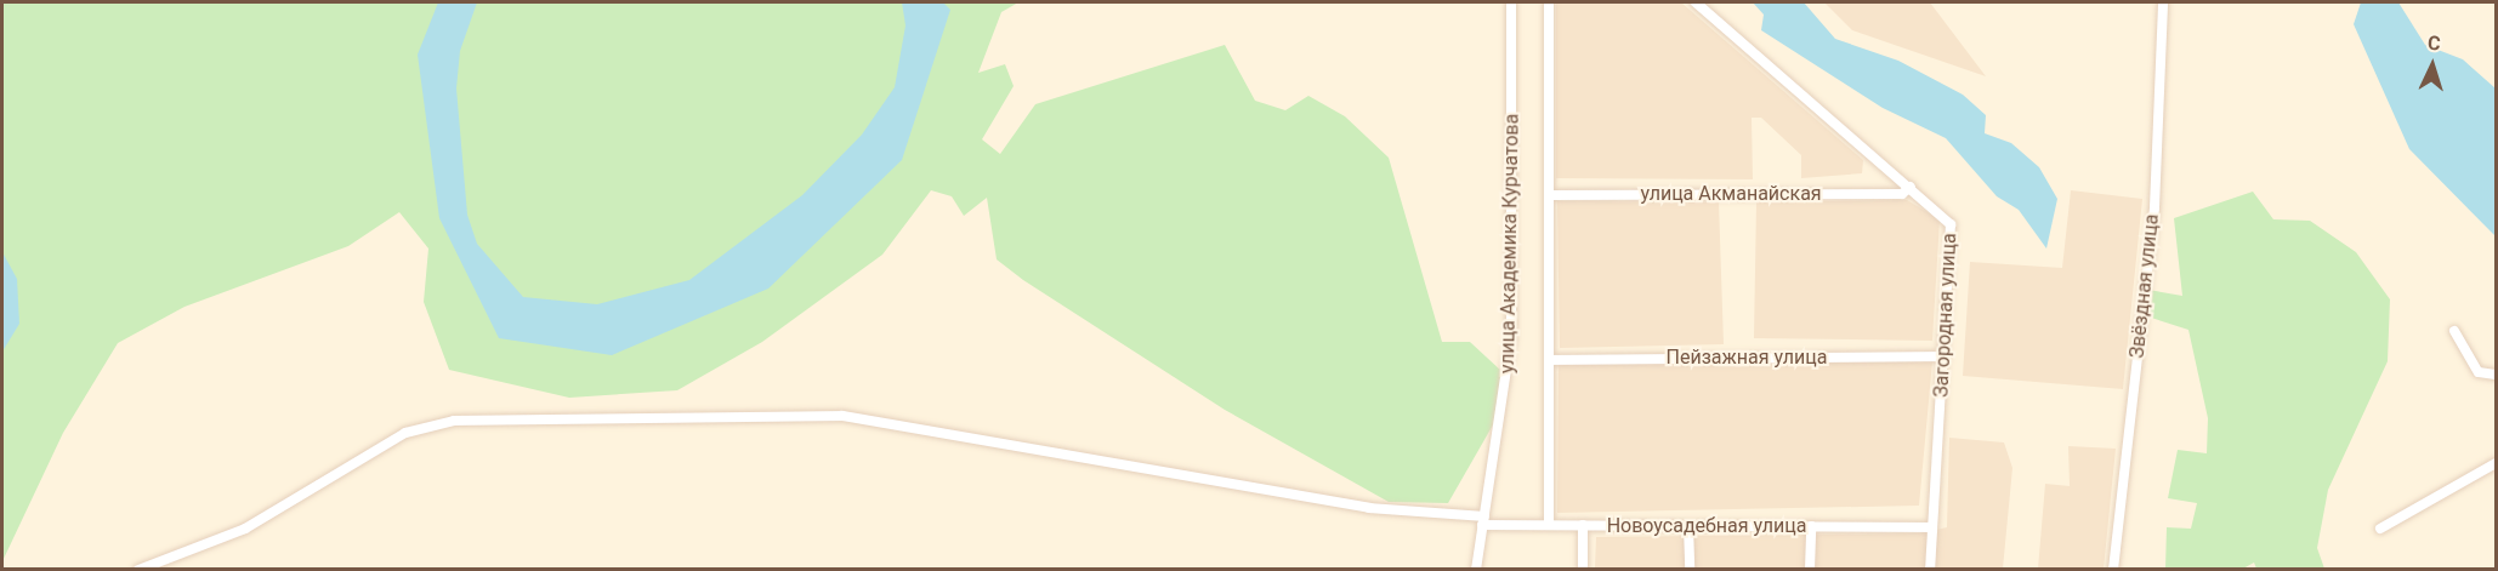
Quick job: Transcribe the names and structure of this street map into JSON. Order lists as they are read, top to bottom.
{
  "streets": {
    "street": [
      "улица Акманайская",
      "улица Академика Курчатова",
      "Звёздная улица",
      "Загородная улица",
      "Пейзажная улица",
      "Новоусадебная улица"
    ]
  },
  "crossings": [
    ["улица Акманайская", "Загородная улица"],
    ["улица Академика Курчатова", "Новоусадебная улица"],
    ["Загородная улица", "Пейзажная улица"],
    ["Загородная улица", "Новоусадебная улица"]
  ],
  "north": "top"
}
